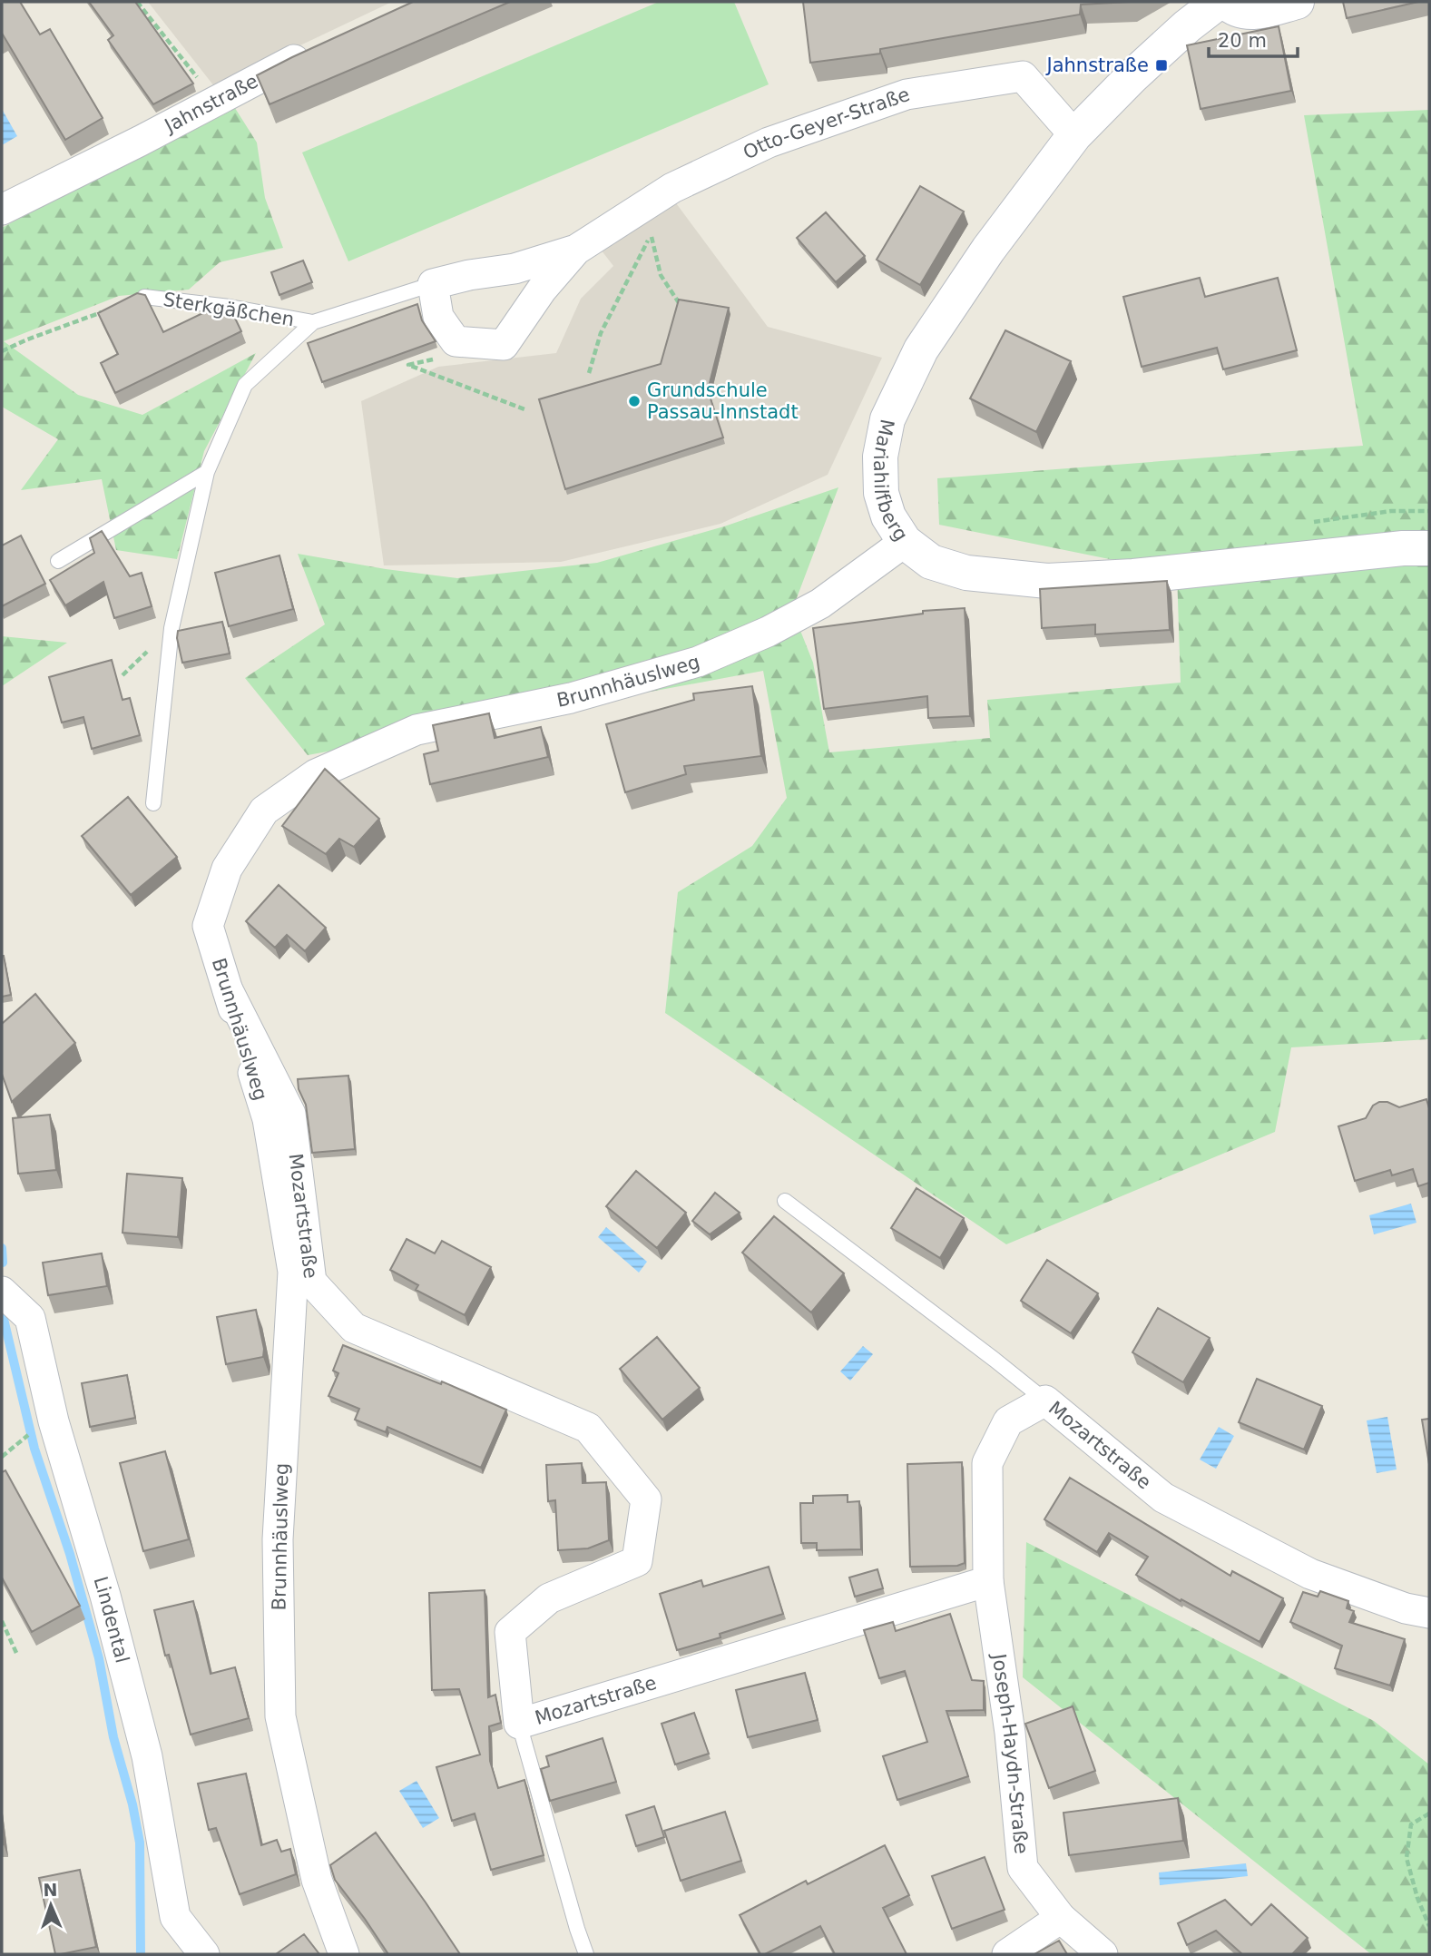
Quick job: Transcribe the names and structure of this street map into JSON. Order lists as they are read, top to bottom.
{
  "streets": {
    "main road": ["Mariahilfberg"],
    "street": [
      "Jahnstraße",
      "Otto-Geyer-Straße",
      "Brunnhäuslweg",
      "Mozartstraße",
      "Lindental",
      "Joseph-Haydn-Straße"
    ],
    "lane": ["Sterkgäßchen"]
  },
  "crossings": [
    ["Otto-Geyer-Straße", "Mariahilfberg"],
    ["Mariahilfberg", "Brunnhäuslweg"],
    ["Brunnhäuslweg", "Mozartstraße"],
    ["Mozartstraße", "Joseph-Haydn-Straße"]
  ],
  "places": {
    "transit": ["Jahnstraße"],
    "other": ["Grundschule Passau-Innstadt"]
  },
  "scale_bar": "20 m",
  "north": "top"
}
